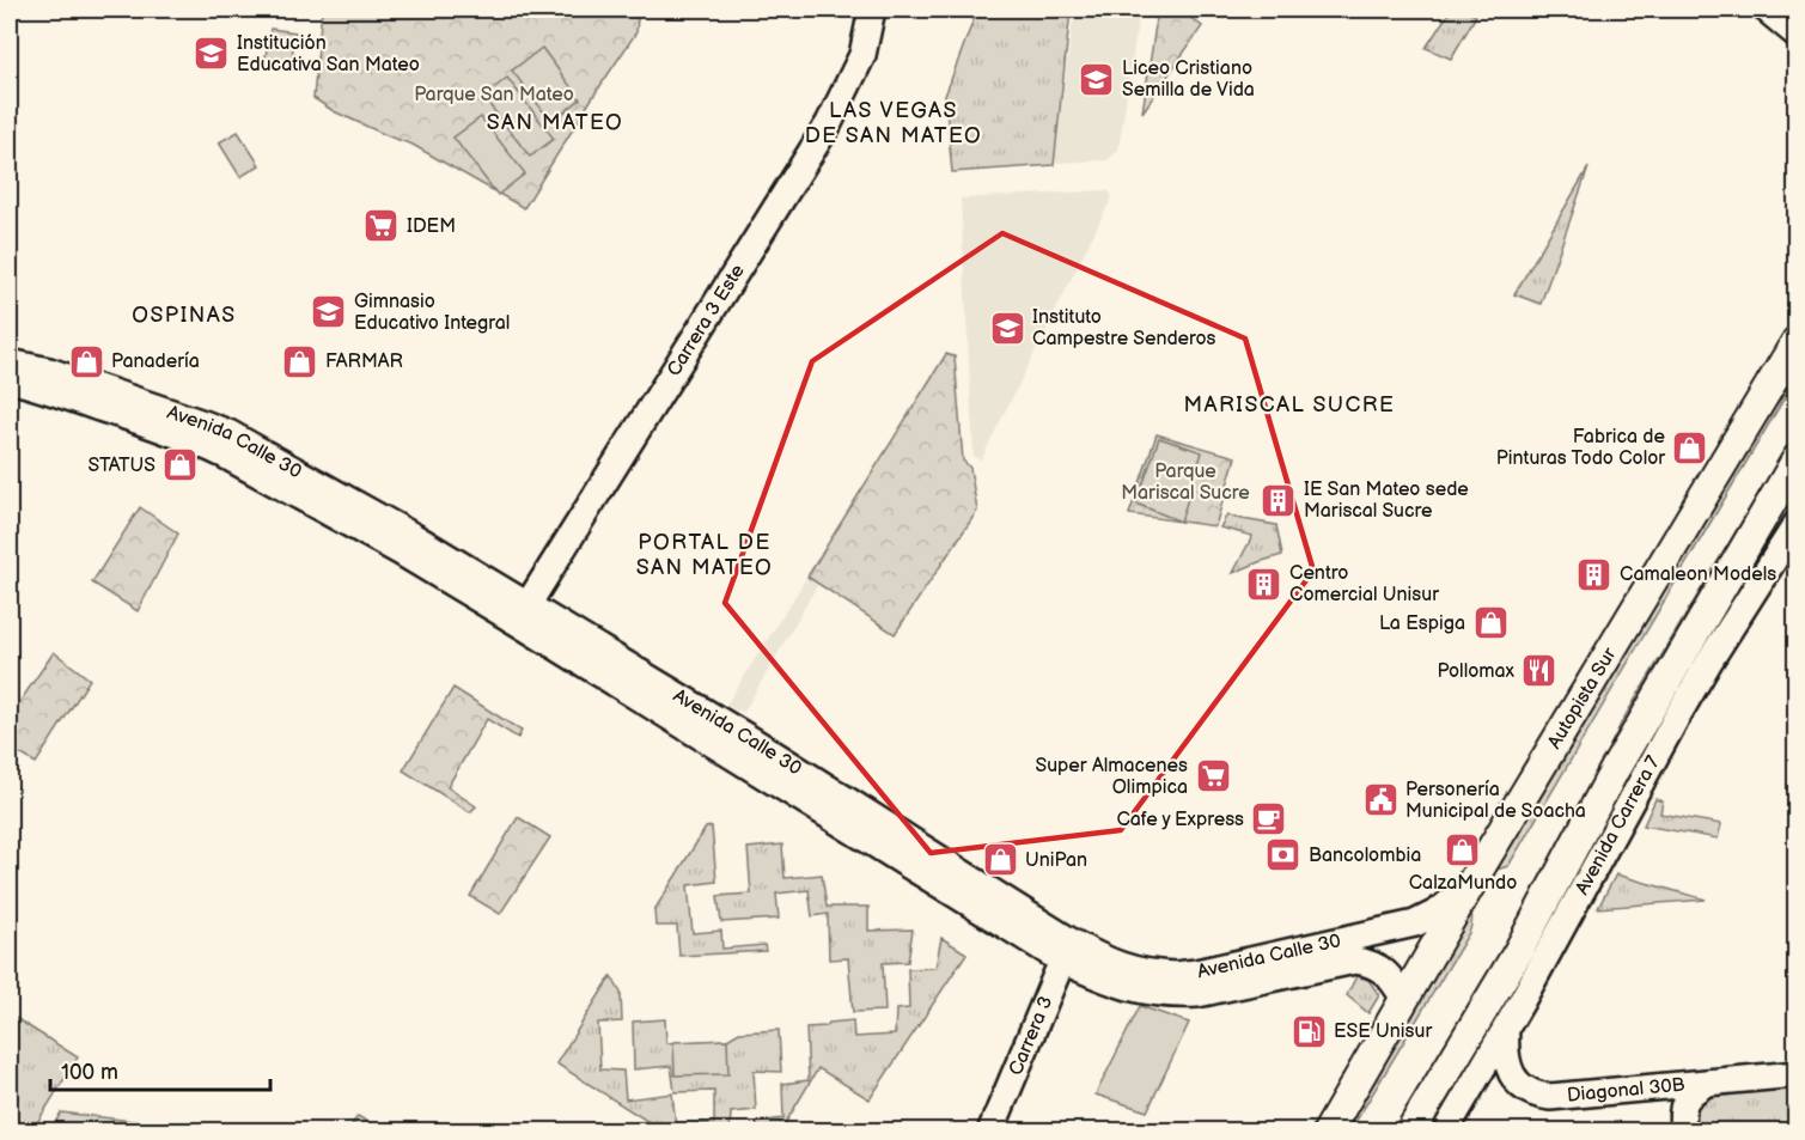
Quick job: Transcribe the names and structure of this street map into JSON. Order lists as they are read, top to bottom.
{
  "streets": {
    "highway": ["Autopista Sur"],
    "main road": [
      "Carrera 3 Este",
      "Avenida Calle 30",
      "Avenida Carrera 7",
      "Carrera 3",
      "Diagonal 30B"
    ]
  },
  "crossings": [
    ["Carrera 3 Este", "Avenida Calle 30"],
    ["Avenida Calle 30", "Autopista Sur"],
    ["Avenida Calle 30", "Carrera 3"],
    ["Avenida Carrera 7", "Diagonal 30B"]
  ],
  "districts": [
    "LAS VEGAS DE SAN MATEO",
    "SAN MATEO",
    "OSPINAS",
    "MARISCAL SUCRE",
    "PORTAL DE SAN MATEO"
  ],
  "parks": ["Parque San Mateo", "Parque Mariscal Sucre"],
  "places": {
    "school or university": [
      "Institución Educativa San Mateo",
      "Liceo Cristiano Semilla de Vida",
      "Gimnasio Educativo Integral",
      "Instituto Campestre Senderos"
    ],
    "supermarket": ["IDEM", "Super Almacenes Olimpica"],
    "shop": [
      "Panadería",
      "FARMAR",
      "Fabrica de Pinturas Todo Color",
      "STATUS",
      "La Espiga",
      "CalzaMundo",
      "UniPan"
    ],
    "building": ["IE San Mateo sede Mariscal Sucre", "Camaleon Models", "Centro Comercial Unisur"],
    "restaurant": ["Pollomax"],
    "public building": ["Personería Municipal de Soacha"],
    "cafe": ["Cafe y Express"],
    "bank": ["Bancolombia"],
    "fuel station": ["ESE Unisur"]
  },
  "scale_bar": "100 m"
}
